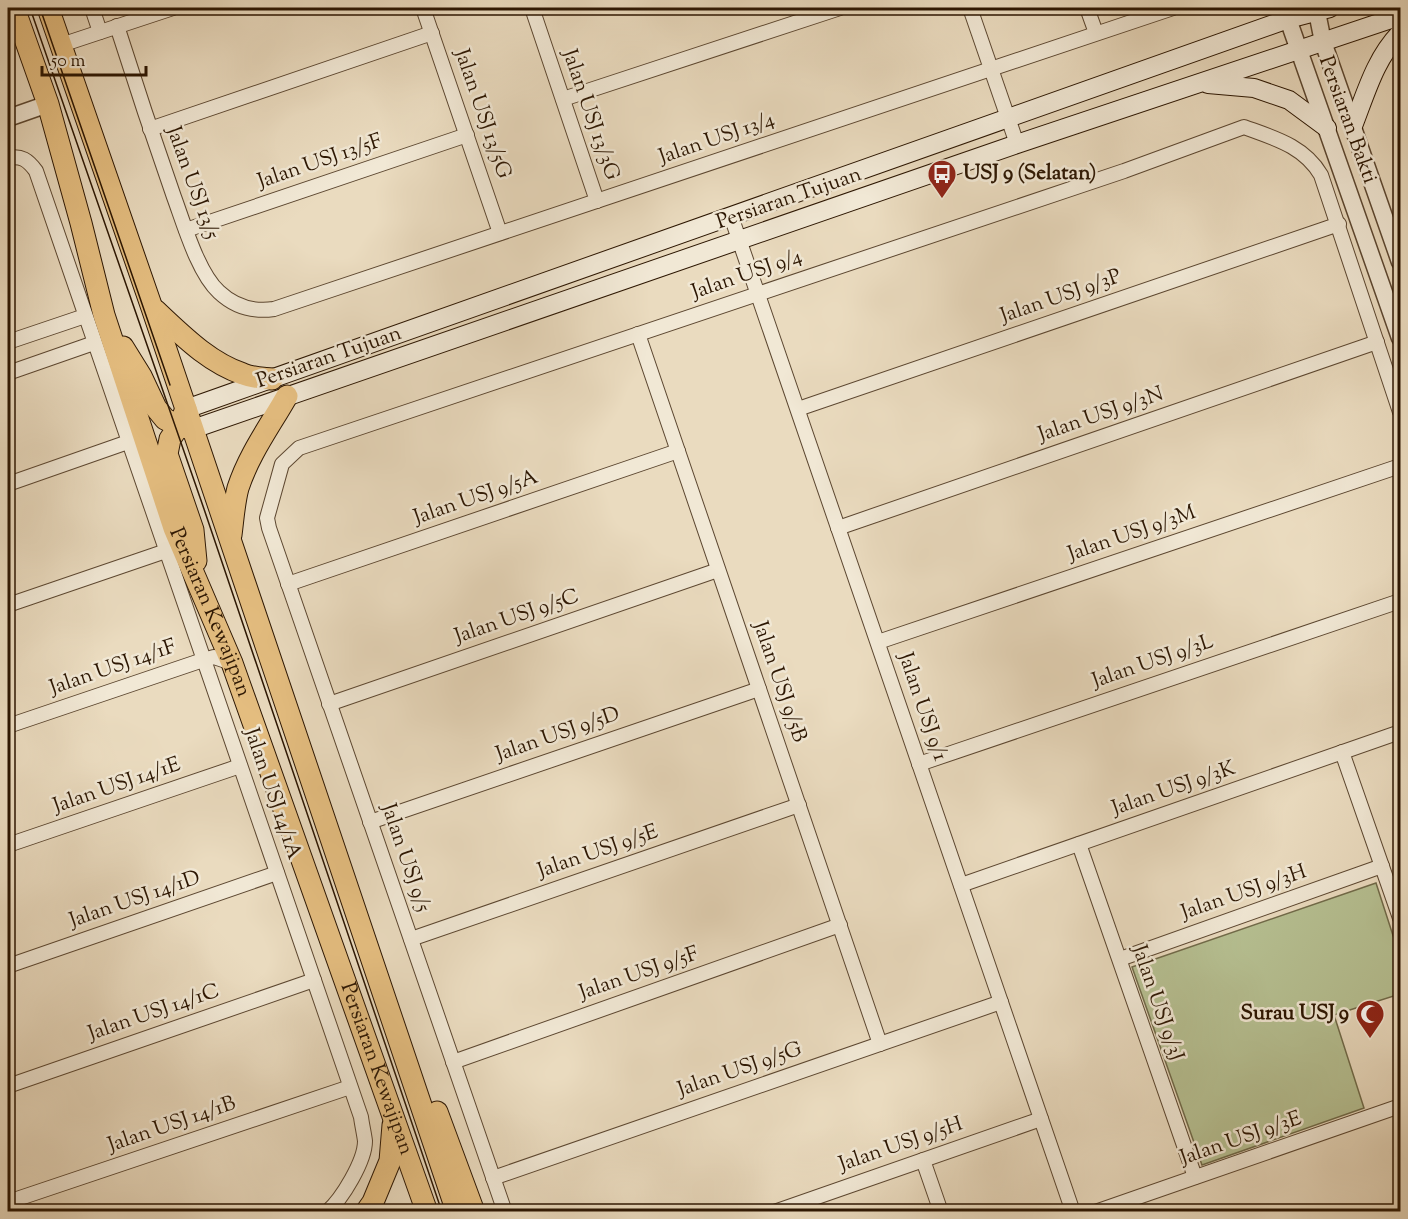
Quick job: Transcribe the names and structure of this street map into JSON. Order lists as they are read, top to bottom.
{
  "streets": {
    "main road": ["Persiaran Tujuan", "Persiaran Kewajipan"],
    "street": [
      "Jalan USJ 13/5G",
      "Jalan USJ 13/3G",
      "Persiaran Bakti",
      "Jalan USJ 13/4",
      "Jalan USJ 13/5F",
      "Jalan USJ 13/5",
      "Jalan USJ 9/4",
      "Jalan USJ 9/3P",
      "Jalan USJ 9/3N",
      "Jalan USJ 9/5A",
      "Jalan USJ 9/3M",
      "Jalan USJ 9/5C",
      "Jalan USJ 9/3L",
      "Jalan USJ 14/1F",
      "Jalan USJ 9/5B",
      "Jalan USJ 9/1",
      "Jalan USJ 9/5D",
      "Jalan USJ 14/1E",
      "Jalan USJ 9/3K",
      "Jalan USJ 14/1A",
      "Jalan USJ 9/5E",
      "Jalan USJ 9/5",
      "Jalan USJ 9/3H",
      "Jalan USJ 14/1D",
      "Jalan USJ 9/5F",
      "Jalan USJ 9/3J",
      "Jalan USJ 14/1C",
      "Jalan USJ 9/5G",
      "Jalan USJ 14/1B",
      "Jalan USJ 9/3E",
      "Jalan USJ 9/5H"
    ]
  },
  "crossings": [
    ["Jalan USJ 13/5G", "Jalan USJ 13/4"],
    ["Jalan USJ 13/5G", "Jalan USJ 13/5F"],
    ["Jalan USJ 13/3G", "Jalan USJ 13/4"],
    ["Persiaran Bakti", "Persiaran Tujuan"],
    ["Jalan USJ 13/4", "Jalan USJ 13/5"],
    ["Jalan USJ 13/5F", "Jalan USJ 13/5"],
    ["Persiaran Tujuan", "Persiaran Kewajipan"],
    ["Persiaran Tujuan", "Jalan USJ 9/1"],
    ["Jalan USJ 9/4", "Jalan USJ 9/3P"],
    ["Jalan USJ 9/4", "Jalan USJ 9/3N"],
    ["Jalan USJ 9/4", "Jalan USJ 9/5B"],
    ["Jalan USJ 9/4", "Jalan USJ 9/1"],
    ["Jalan USJ 9/4", "Jalan USJ 9/5"],
    ["Jalan USJ 9/3P", "Jalan USJ 9/1"],
    ["Jalan USJ 9/3N", "Jalan USJ 9/1"],
    ["Jalan USJ 9/5A", "Jalan USJ 9/5B"],
    ["Jalan USJ 9/5A", "Jalan USJ 9/5"],
    ["Jalan USJ 9/3M", "Jalan USJ 9/1"],
    ["Persiaran Kewajipan", "Jalan USJ 14/1F"],
    ["Persiaran Kewajipan", "Jalan USJ 14/1A"],
    ["Jalan USJ 9/5C", "Jalan USJ 9/5B"],
    ["Jalan USJ 9/5C", "Jalan USJ 9/5"],
    ["Jalan USJ 9/3L", "Jalan USJ 9/1"],
    ["Jalan USJ 14/1F", "Jalan USJ 14/1A"],
    ["Jalan USJ 9/5B", "Jalan USJ 9/5D"],
    ["Jalan USJ 9/5B", "Jalan USJ 9/5E"],
    ["Jalan USJ 9/5B", "Jalan USJ 9/5F"],
    ["Jalan USJ 9/5B", "Jalan USJ 9/5G"],
    ["Jalan USJ 9/1", "Jalan USJ 9/3K"],
    ["Jalan USJ 9/1", "Jalan USJ 9/5G"],
    ["Jalan USJ 9/1", "Jalan USJ 9/5H"],
    ["Jalan USJ 9/5D", "Jalan USJ 9/5"],
    ["Jalan USJ 14/1E", "Jalan USJ 14/1A"],
    ["Jalan USJ 9/3K", "Jalan USJ 9/3J"],
    ["Jalan USJ 14/1A", "Jalan USJ 14/1D"],
    ["Jalan USJ 14/1A", "Jalan USJ 14/1C"],
    ["Jalan USJ 14/1A", "Jalan USJ 14/1B"],
    ["Jalan USJ 9/5E", "Jalan USJ 9/5"],
    ["Jalan USJ 9/5", "Jalan USJ 9/5F"],
    ["Jalan USJ 9/5", "Jalan USJ 9/5G"],
    ["Jalan USJ 9/3H", "Jalan USJ 9/3J"],
    ["Jalan USJ 9/3J", "Jalan USJ 9/3E"]
  ],
  "places": {
    "bus stop": ["USJ 9 (Selatan)"],
    "mosque": ["Surau USJ 9"]
  },
  "scale_bar": "50 m"
}
